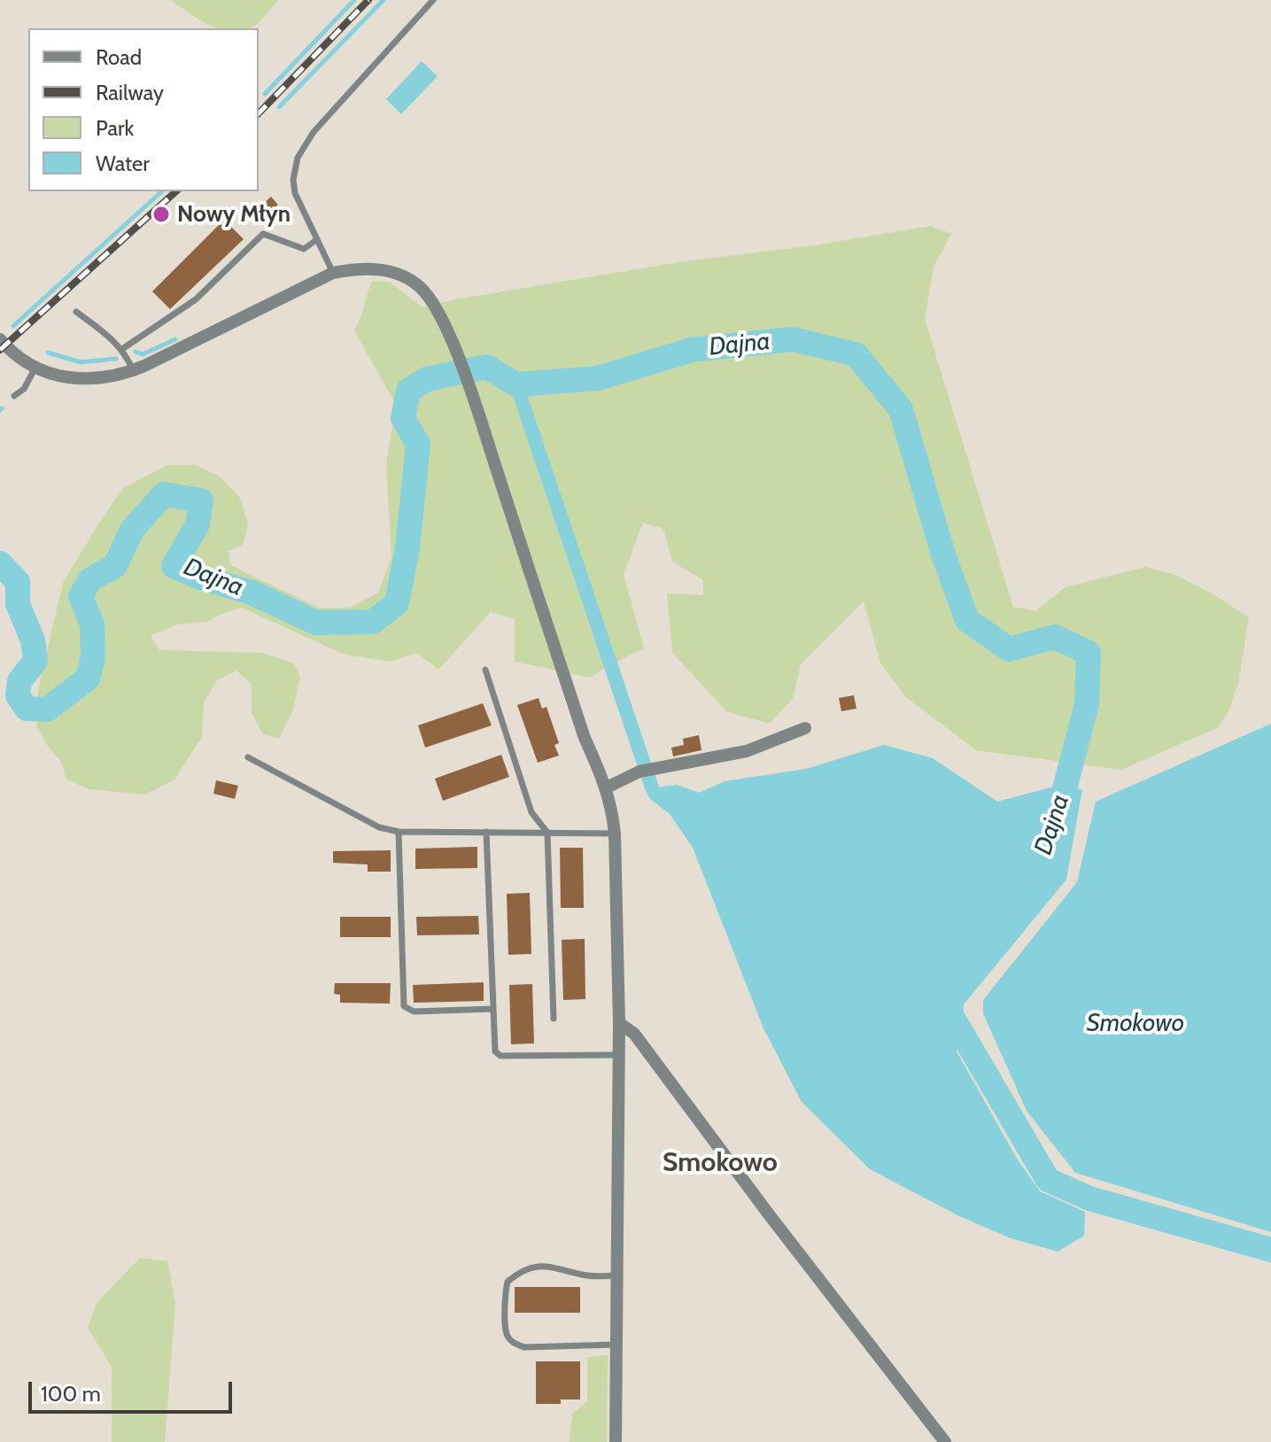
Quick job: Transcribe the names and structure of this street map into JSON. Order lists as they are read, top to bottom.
{
  "districts": ["Smokowo"],
  "water": ["Dajna", "Smokowo"],
  "places": ["Nowy Młyn"],
  "legend": [
    "Road",
    "Railway",
    "Park",
    "Water"
  ],
  "scale_bar": "100 m"
}
